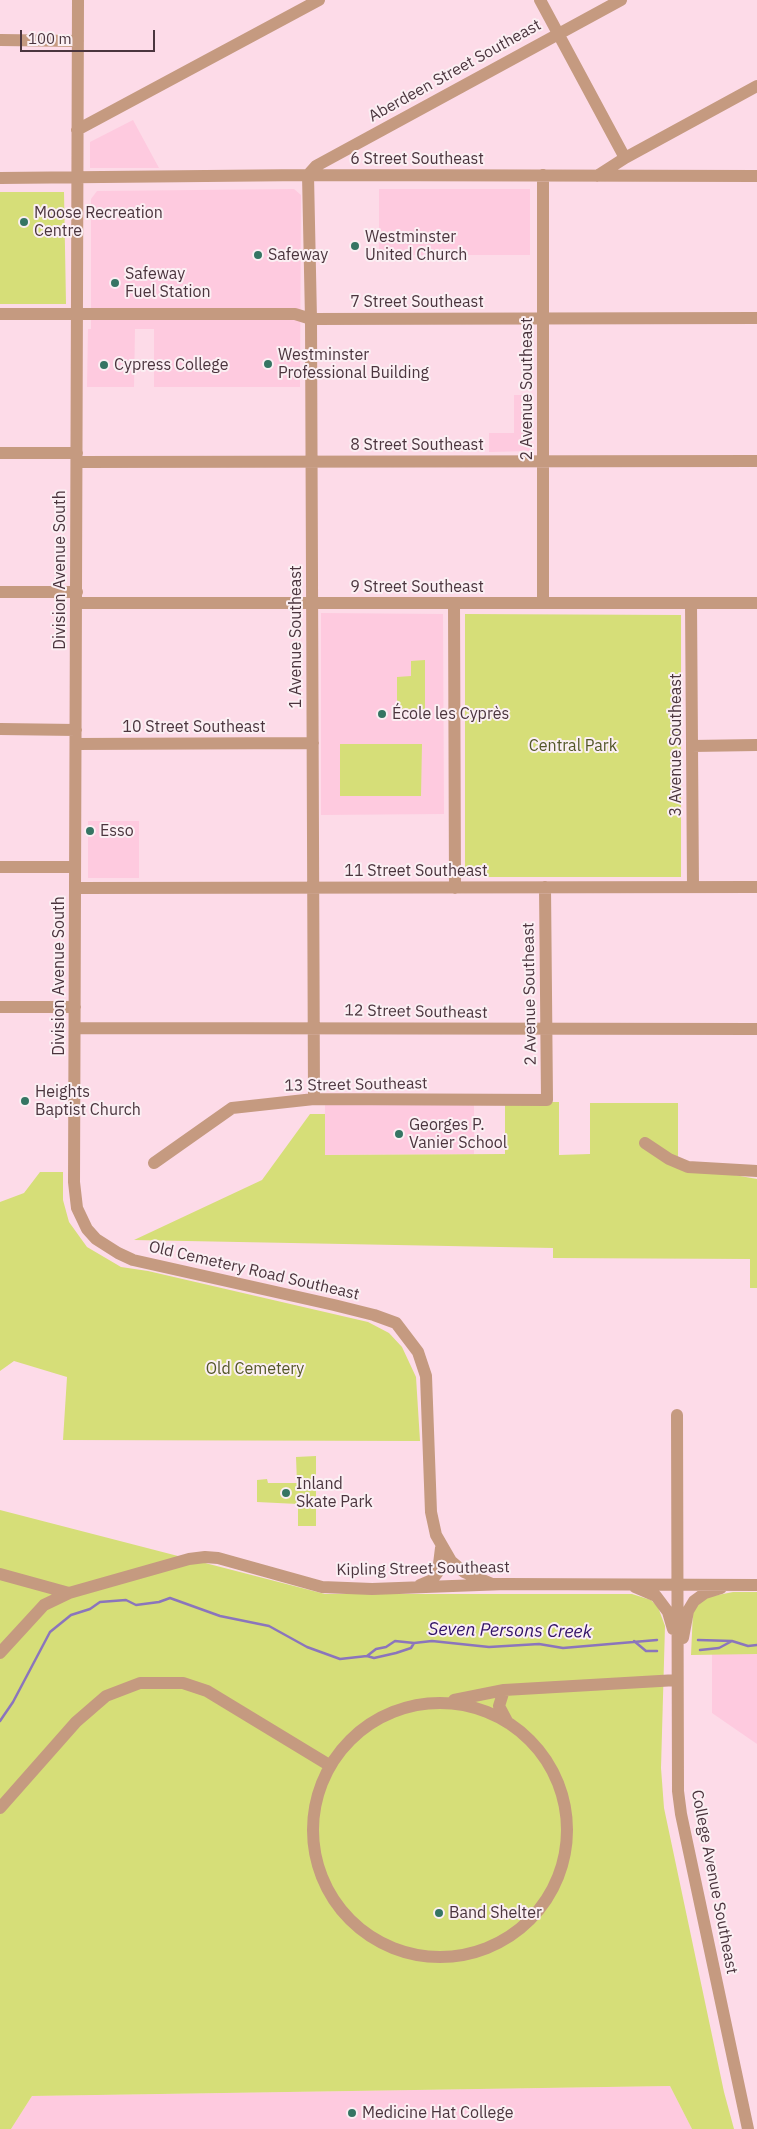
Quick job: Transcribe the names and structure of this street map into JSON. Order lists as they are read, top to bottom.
{
  "streets": {
    "street": [
      "Aberdeen Street Southeast",
      "6 Street Southeast",
      "7 Street Southeast",
      "2 Avenue Southeast",
      "8 Street Southeast",
      "Division Avenue South",
      "9 Street Southeast",
      "1 Avenue Southeast",
      "10 Street Southeast",
      "3 Avenue Southeast",
      "11 Street Southeast",
      "12 Street Southeast",
      "13 Street Southeast",
      "Old Cemetery Road Southeast",
      "Kipling Street Southeast",
      "College Avenue Southeast"
    ]
  },
  "crossings": [
    ["Aberdeen Street Southeast", "6 Street Southeast"],
    ["Aberdeen Street Southeast", "1 Avenue Southeast"],
    ["6 Street Southeast", "2 Avenue Southeast"],
    ["6 Street Southeast", "Division Avenue South"],
    ["6 Street Southeast", "1 Avenue Southeast"],
    ["7 Street Southeast", "2 Avenue Southeast"],
    ["7 Street Southeast", "Division Avenue South"],
    ["7 Street Southeast", "1 Avenue Southeast"],
    ["2 Avenue Southeast", "8 Street Southeast"],
    ["2 Avenue Southeast", "9 Street Southeast"],
    ["2 Avenue Southeast", "11 Street Southeast"],
    ["2 Avenue Southeast", "12 Street Southeast"],
    ["2 Avenue Southeast", "13 Street Southeast"],
    ["8 Street Southeast", "Division Avenue South"],
    ["8 Street Southeast", "1 Avenue Southeast"],
    ["Division Avenue South", "9 Street Southeast"],
    ["Division Avenue South", "10 Street Southeast"],
    ["Division Avenue South", "11 Street Southeast"],
    ["Division Avenue South", "12 Street Southeast"],
    ["Division Avenue South", "Old Cemetery Road Southeast"],
    ["9 Street Southeast", "1 Avenue Southeast"],
    ["9 Street Southeast", "3 Avenue Southeast"],
    ["1 Avenue Southeast", "10 Street Southeast"],
    ["1 Avenue Southeast", "11 Street Southeast"],
    ["1 Avenue Southeast", "12 Street Southeast"],
    ["1 Avenue Southeast", "13 Street Southeast"],
    ["3 Avenue Southeast", "11 Street Southeast"],
    ["Kipling Street Southeast", "College Avenue Southeast"]
  ],
  "water": ["Seven Persons Creek"],
  "parks": ["Central Park", "Old Cemetery"],
  "places": [
    "Moose Recreation Centre",
    "Westminster United Church",
    "Safeway",
    "Safeway Fuel Station",
    "Westminster Professional Building",
    "Cypress College",
    "École les Cyprès",
    "Esso",
    "Heights Baptist Church",
    "Georges P. Vanier School",
    "Inland Skate Park",
    "Band Shelter",
    "Medicine Hat College"
  ],
  "scale_bar": "100 m"
}
